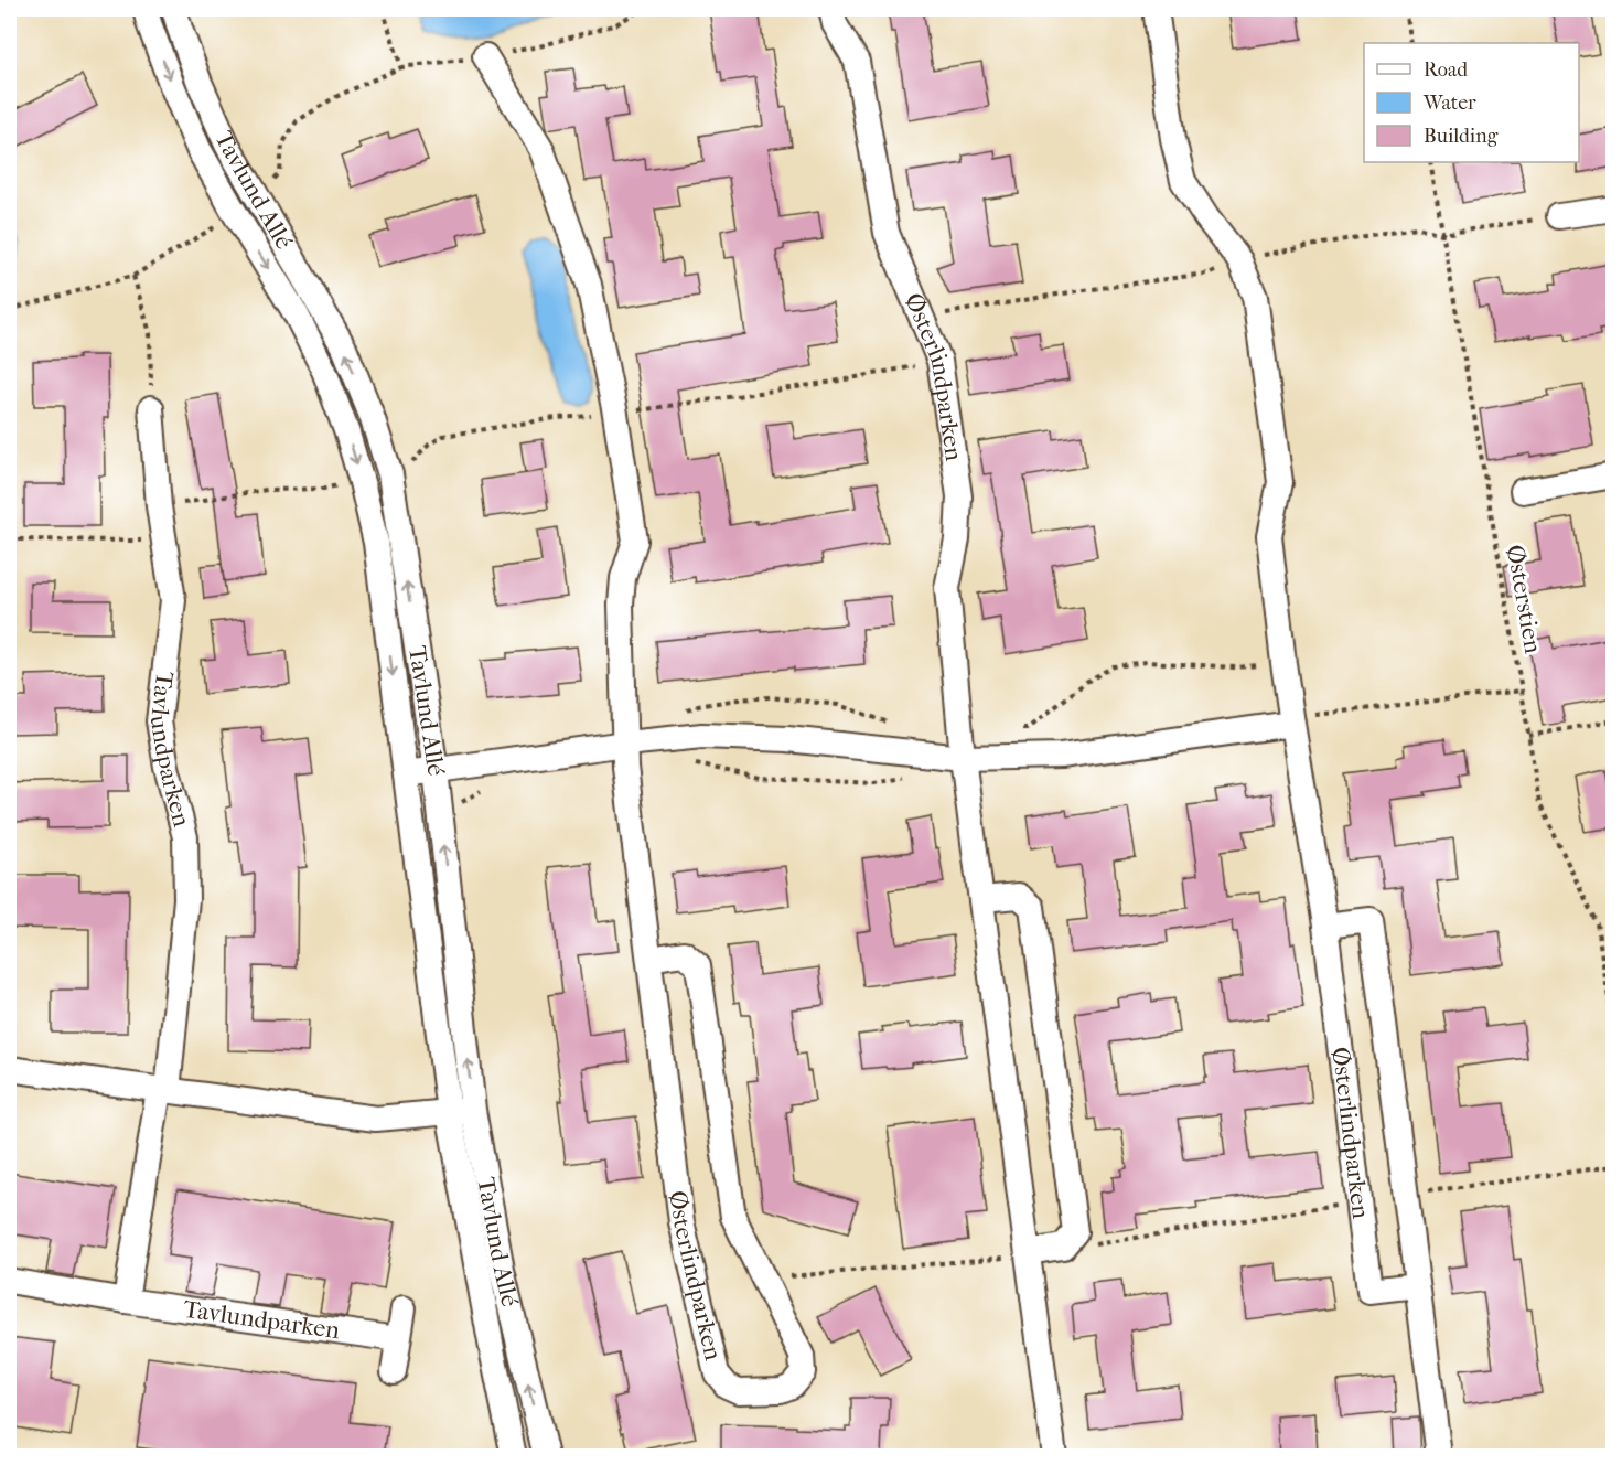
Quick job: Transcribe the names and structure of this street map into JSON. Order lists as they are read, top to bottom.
{
  "streets": {
    "street": ["Tavlund Allé", "Østerlindparken", "Tavlundparken"],
    "path": ["Østerstien"]
  },
  "legend": ["Road", "Water", "Building"]
}
